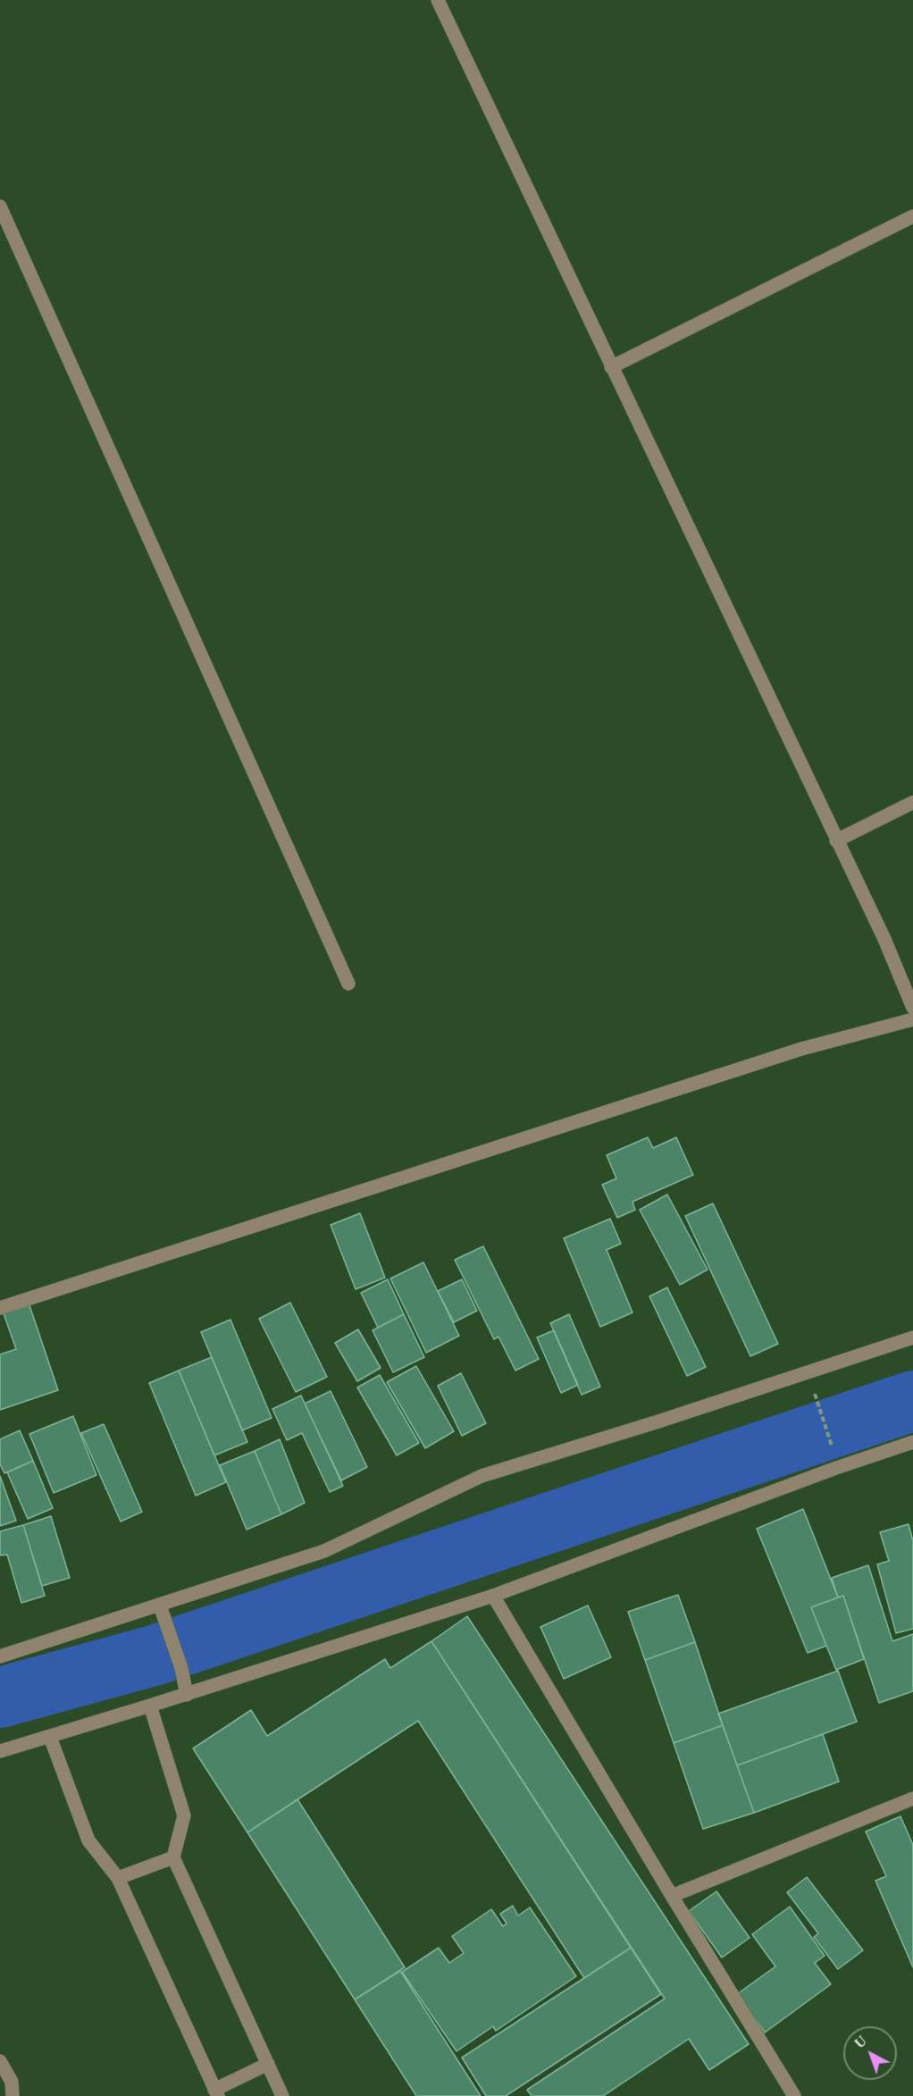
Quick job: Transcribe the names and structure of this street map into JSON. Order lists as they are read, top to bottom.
{
  "north": "top left"
}
